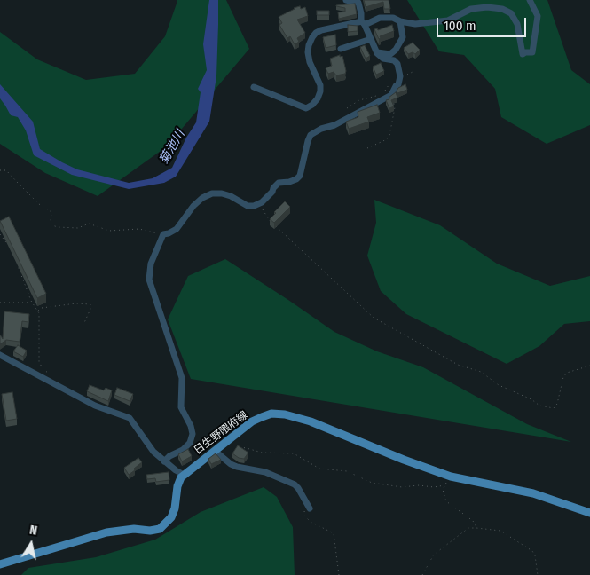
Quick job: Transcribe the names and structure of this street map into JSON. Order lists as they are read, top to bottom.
{
  "streets": {
    "main road": ["日生野隈府線"]
  },
  "water": ["菊池川"],
  "scale_bar": "100 m",
  "north": "top"
}
